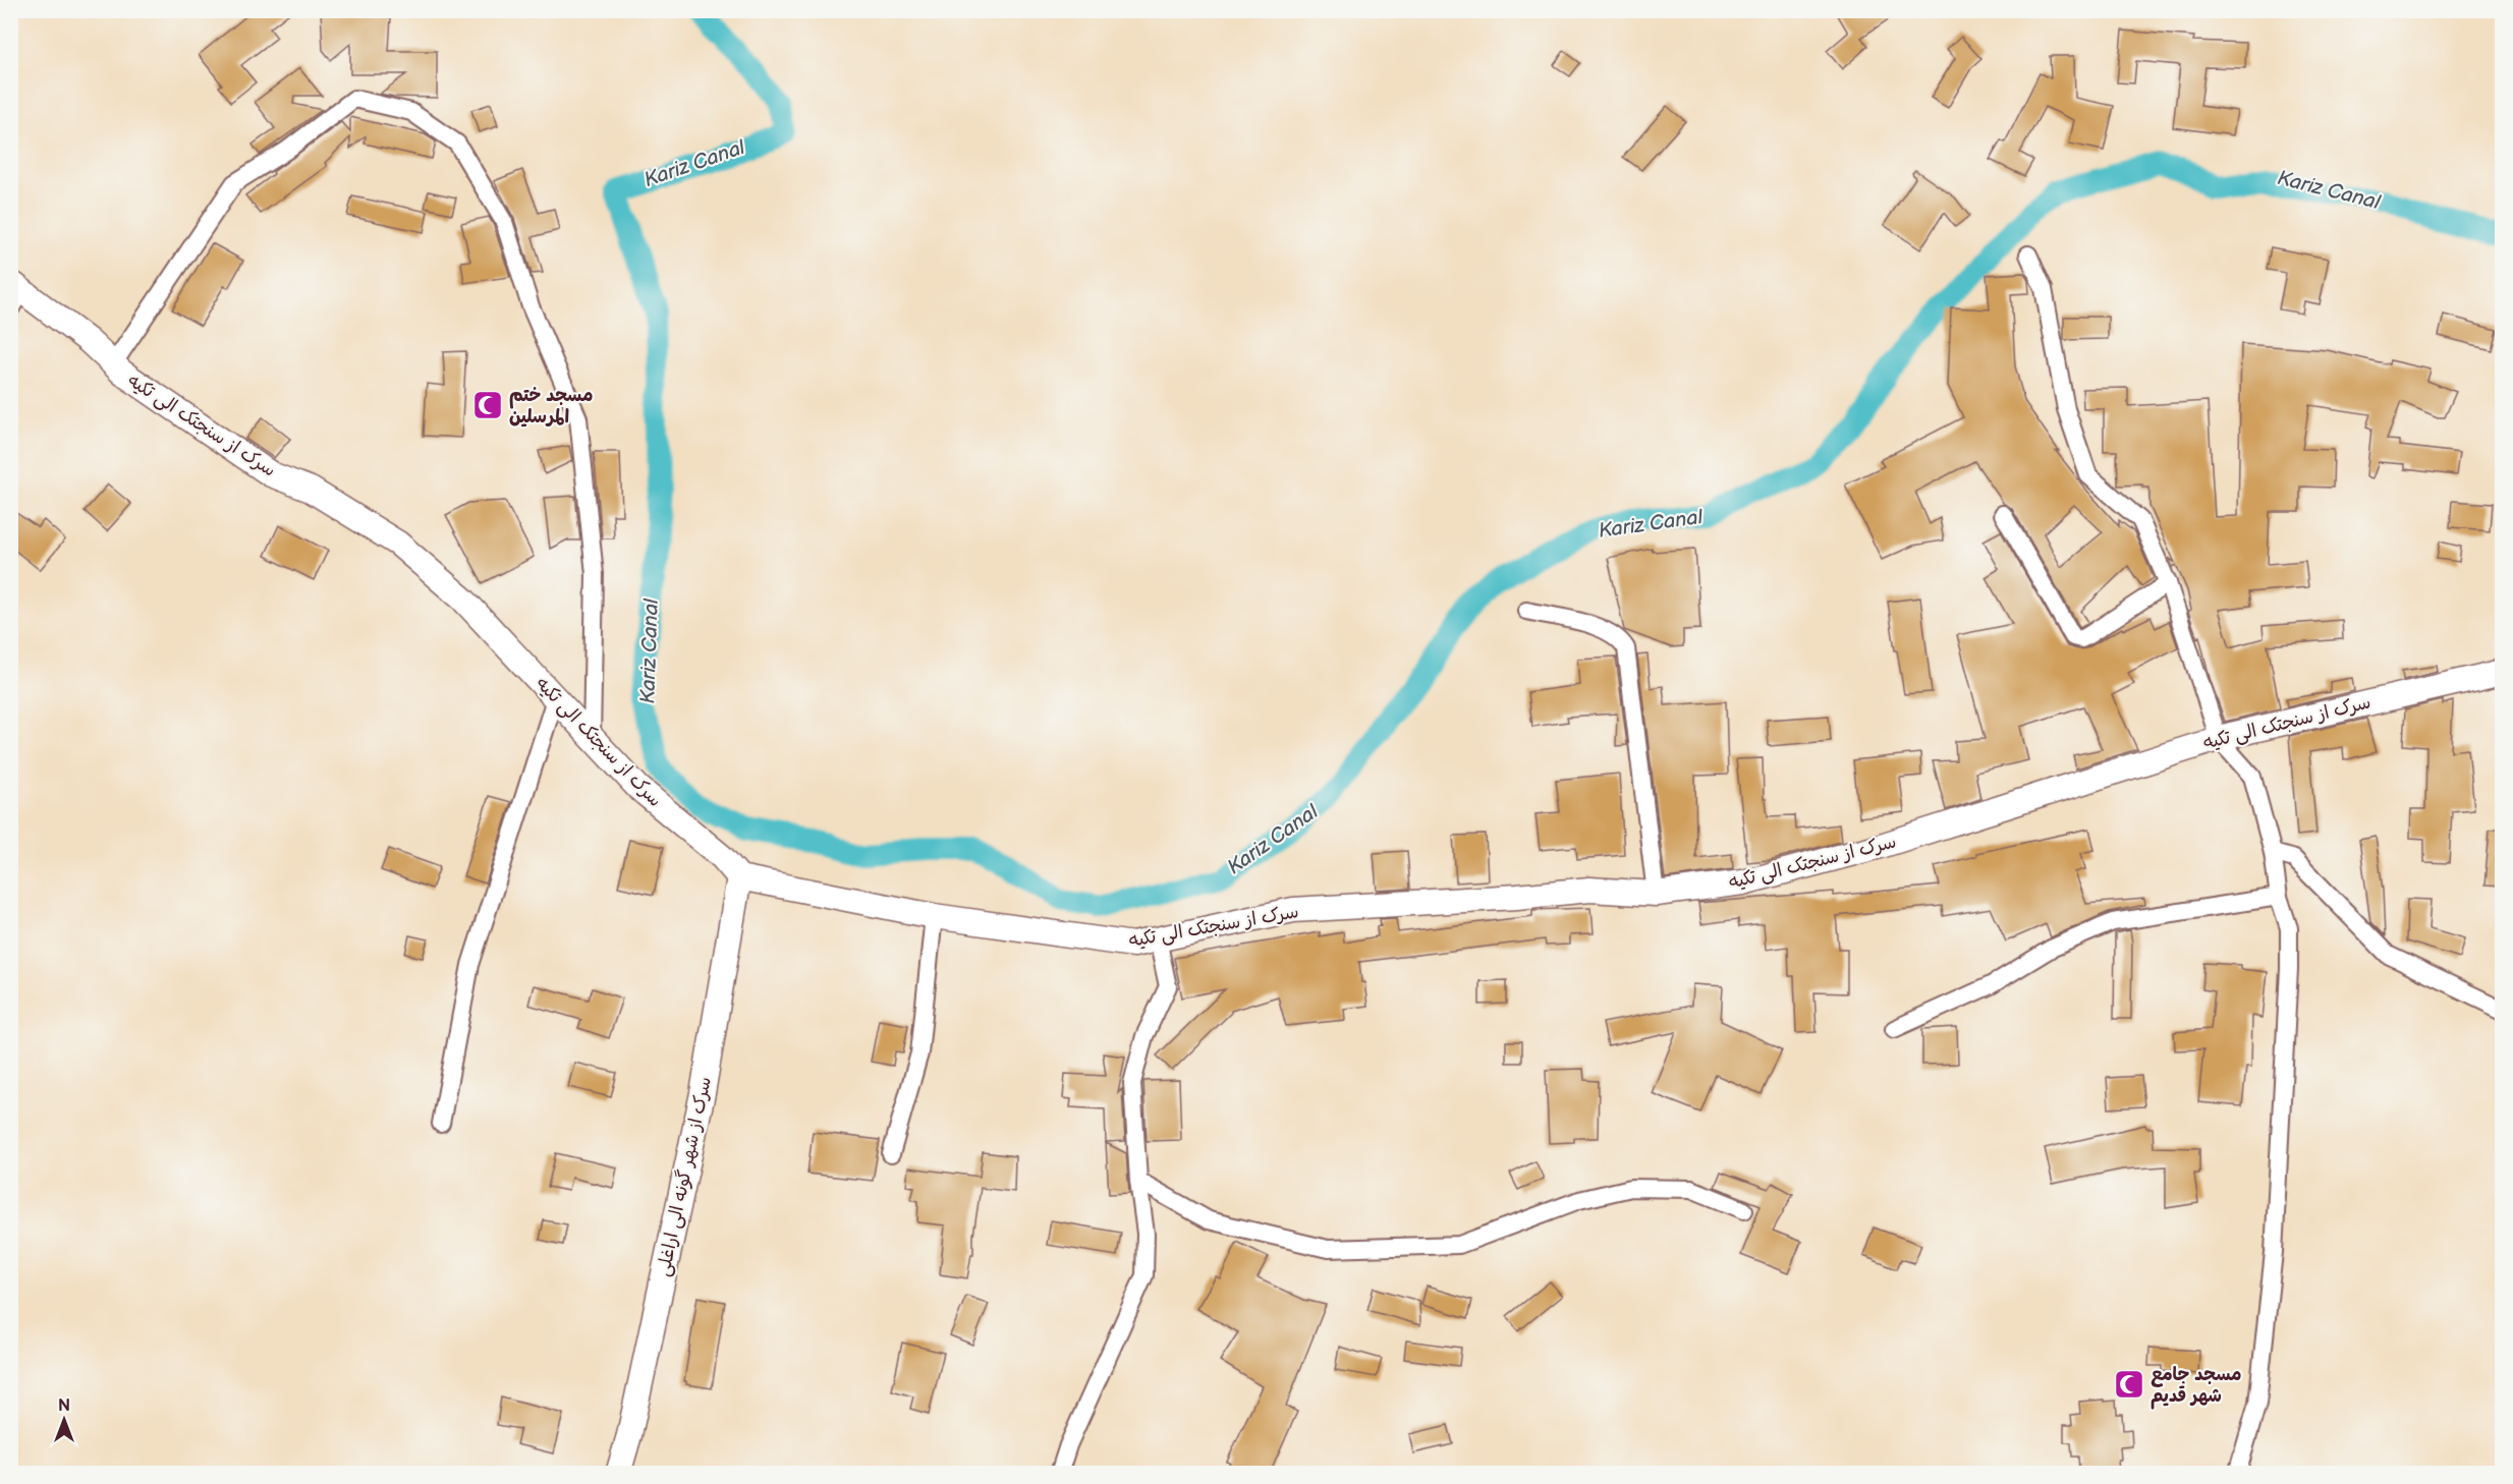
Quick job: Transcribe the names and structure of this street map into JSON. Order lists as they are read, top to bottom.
{
  "streets": {
    "street": ["سرک از سنجتک الی تکیه", "سرک از شهر گونه الی اراغلی"]
  },
  "crossings": [
    ["سرک از سنجتک الی تکیه", "سرک از شهر گونه الی اراغلی"]
  ],
  "water": ["Kariz Canal"],
  "places": {
    "mosque": ["مسجد ختم المرسلین", "مسجد جامع شهر قدیم"]
  },
  "north": "top"
}
